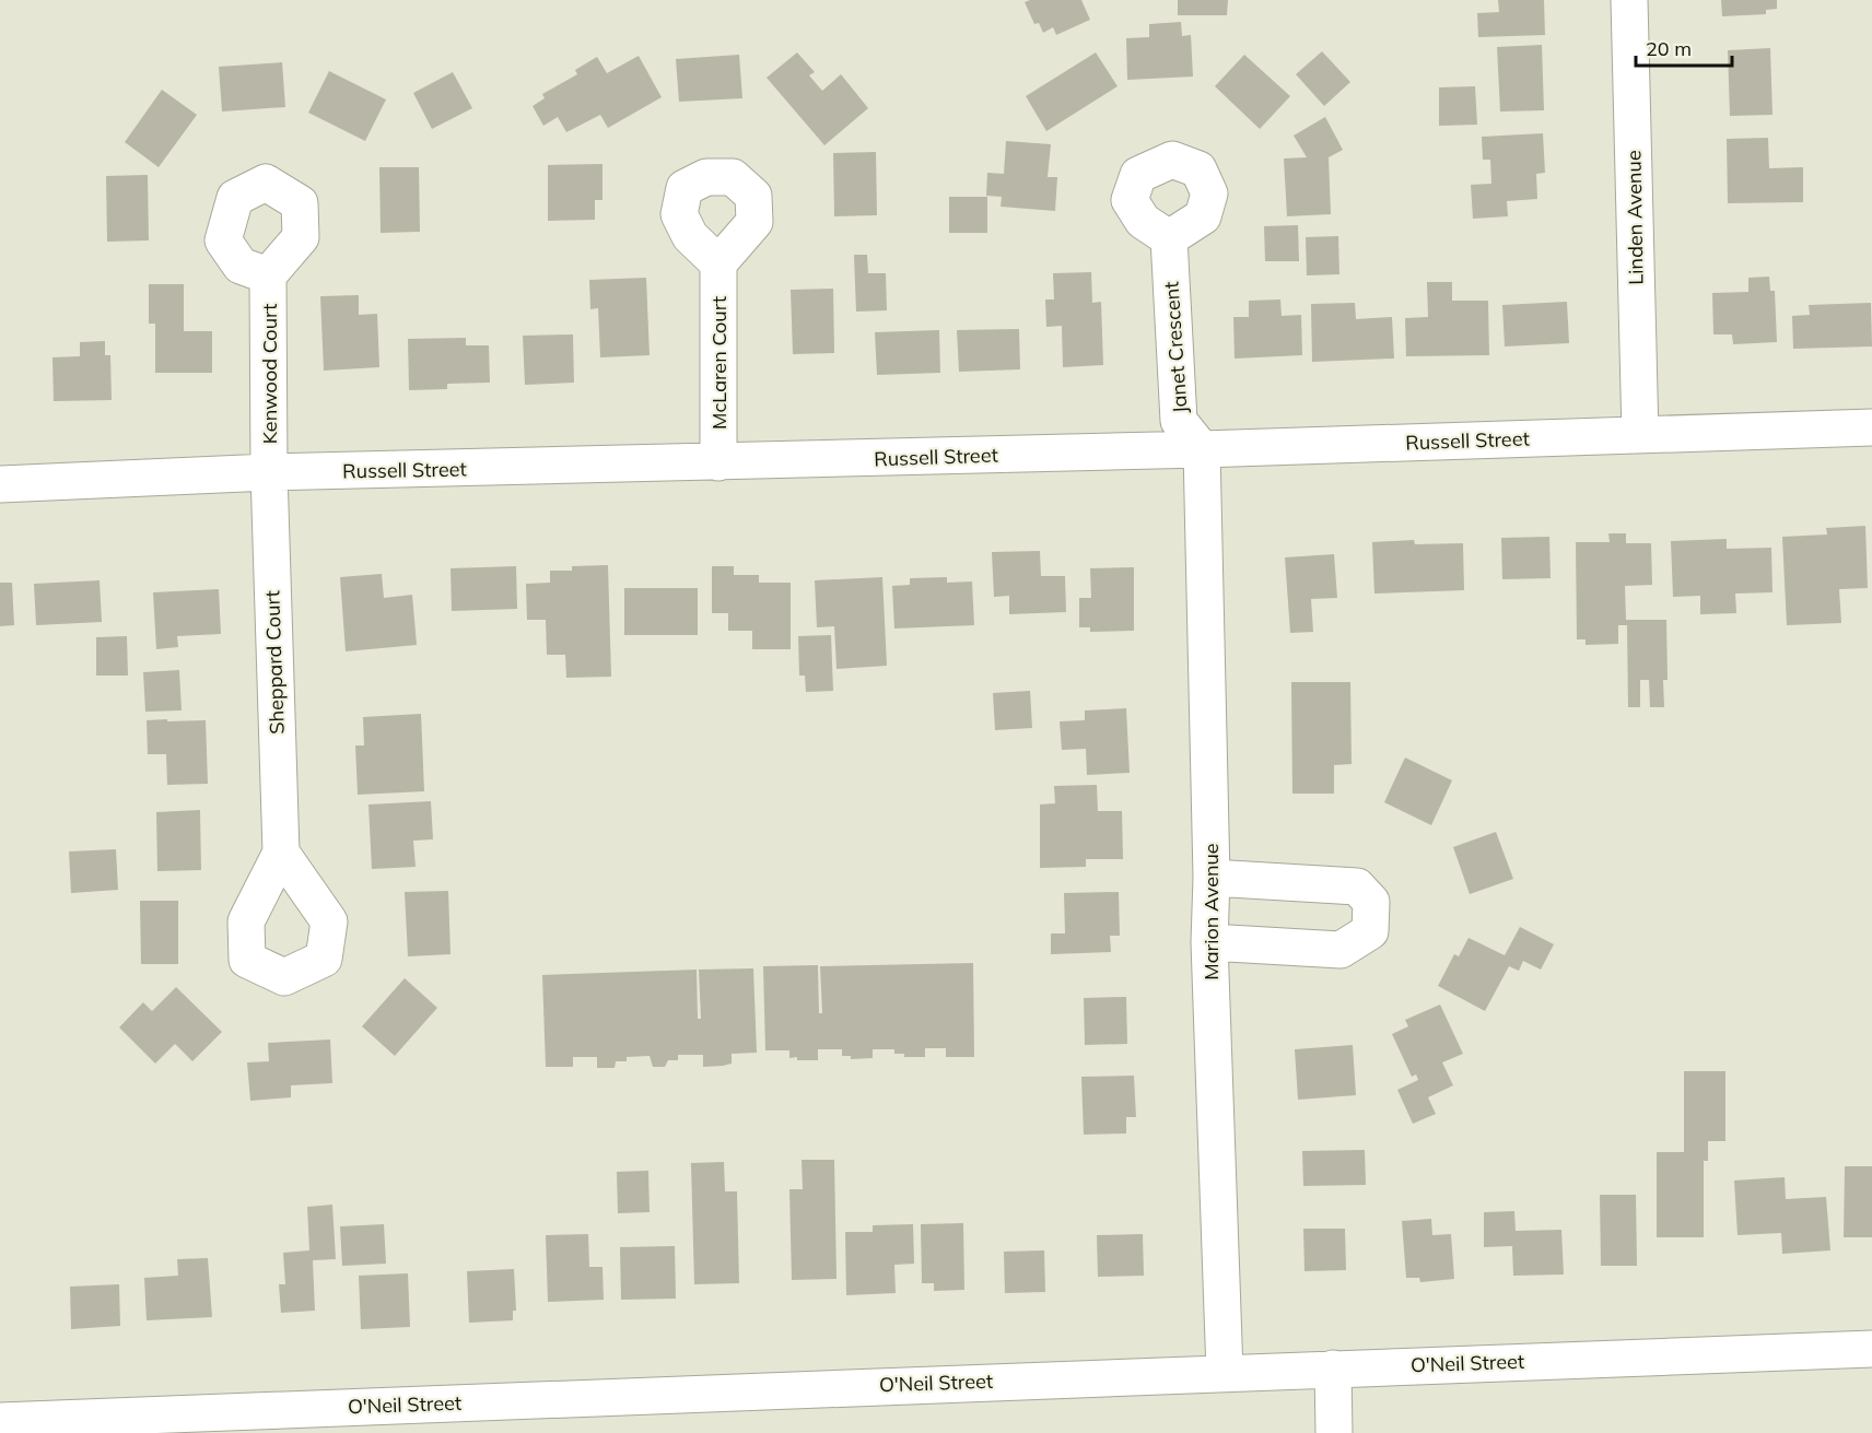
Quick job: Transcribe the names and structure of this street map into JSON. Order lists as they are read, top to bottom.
{
  "streets": {
    "street": [
      "Linden Avenue",
      "Janet Crescent",
      "McLaren Court",
      "Kenwood Court",
      "Russell Street",
      "Sheppard Court",
      "Marion Avenue",
      "O'Neil Street"
    ]
  },
  "crossings": [
    ["Linden Avenue", "Russell Street"],
    ["Janet Crescent", "Russell Street"],
    ["Janet Crescent", "Marion Avenue"],
    ["McLaren Court", "Russell Street"],
    ["Kenwood Court", "Russell Street"],
    ["Kenwood Court", "Sheppard Court"],
    ["Russell Street", "Sheppard Court"],
    ["Russell Street", "Marion Avenue"],
    ["Marion Avenue", "O'Neil Street"]
  ],
  "scale_bar": "20 m"
}
